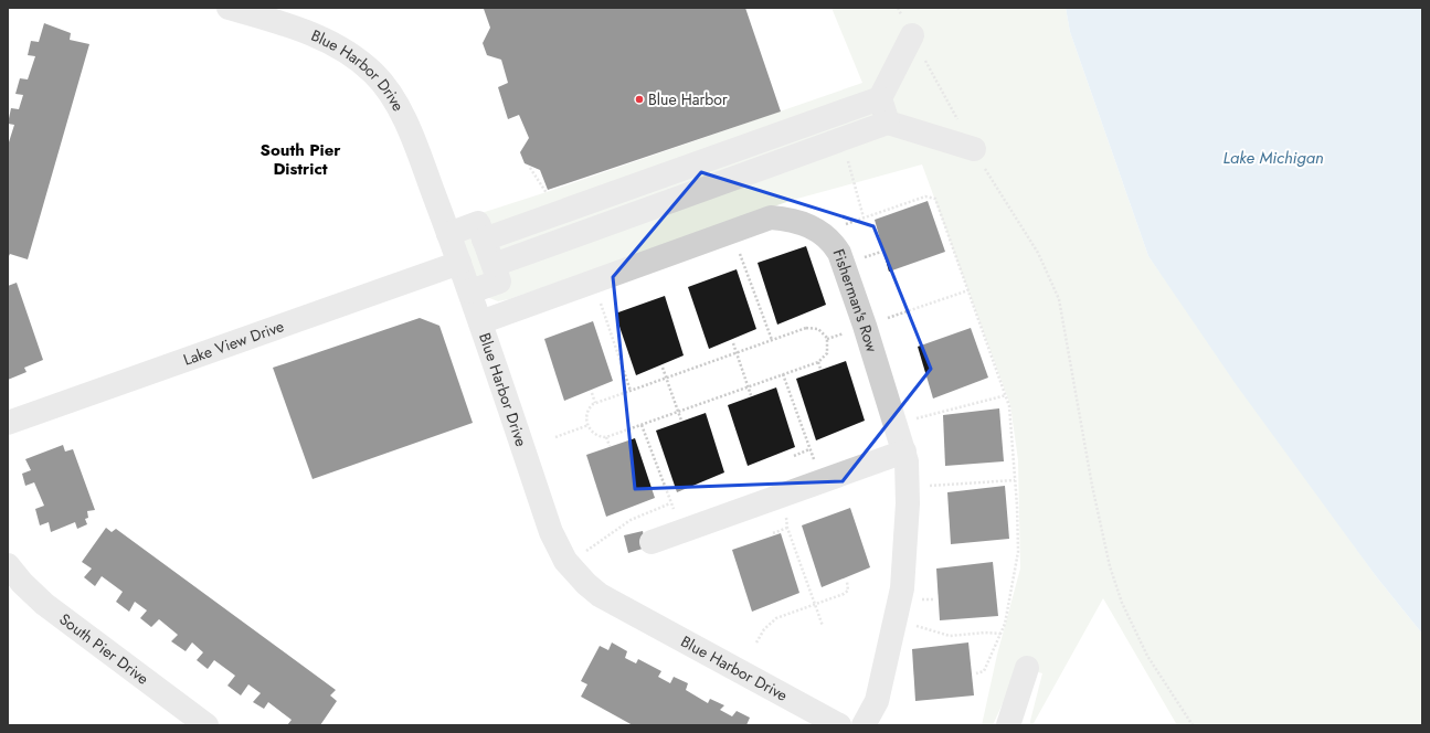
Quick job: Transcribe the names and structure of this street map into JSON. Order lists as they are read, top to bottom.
{
  "streets": {
    "street": [
      "Blue Harbor Drive",
      "Fisherman's Row",
      "Lake View Drive",
      "South Pier Drive"
    ]
  },
  "crossings": [
    ["Blue Harbor Drive", "Fisherman's Row"],
    ["Blue Harbor Drive", "Lake View Drive"]
  ],
  "districts": ["South Pier District"],
  "water": ["Lake Michigan"],
  "places": ["Blue Harbor"]
}
